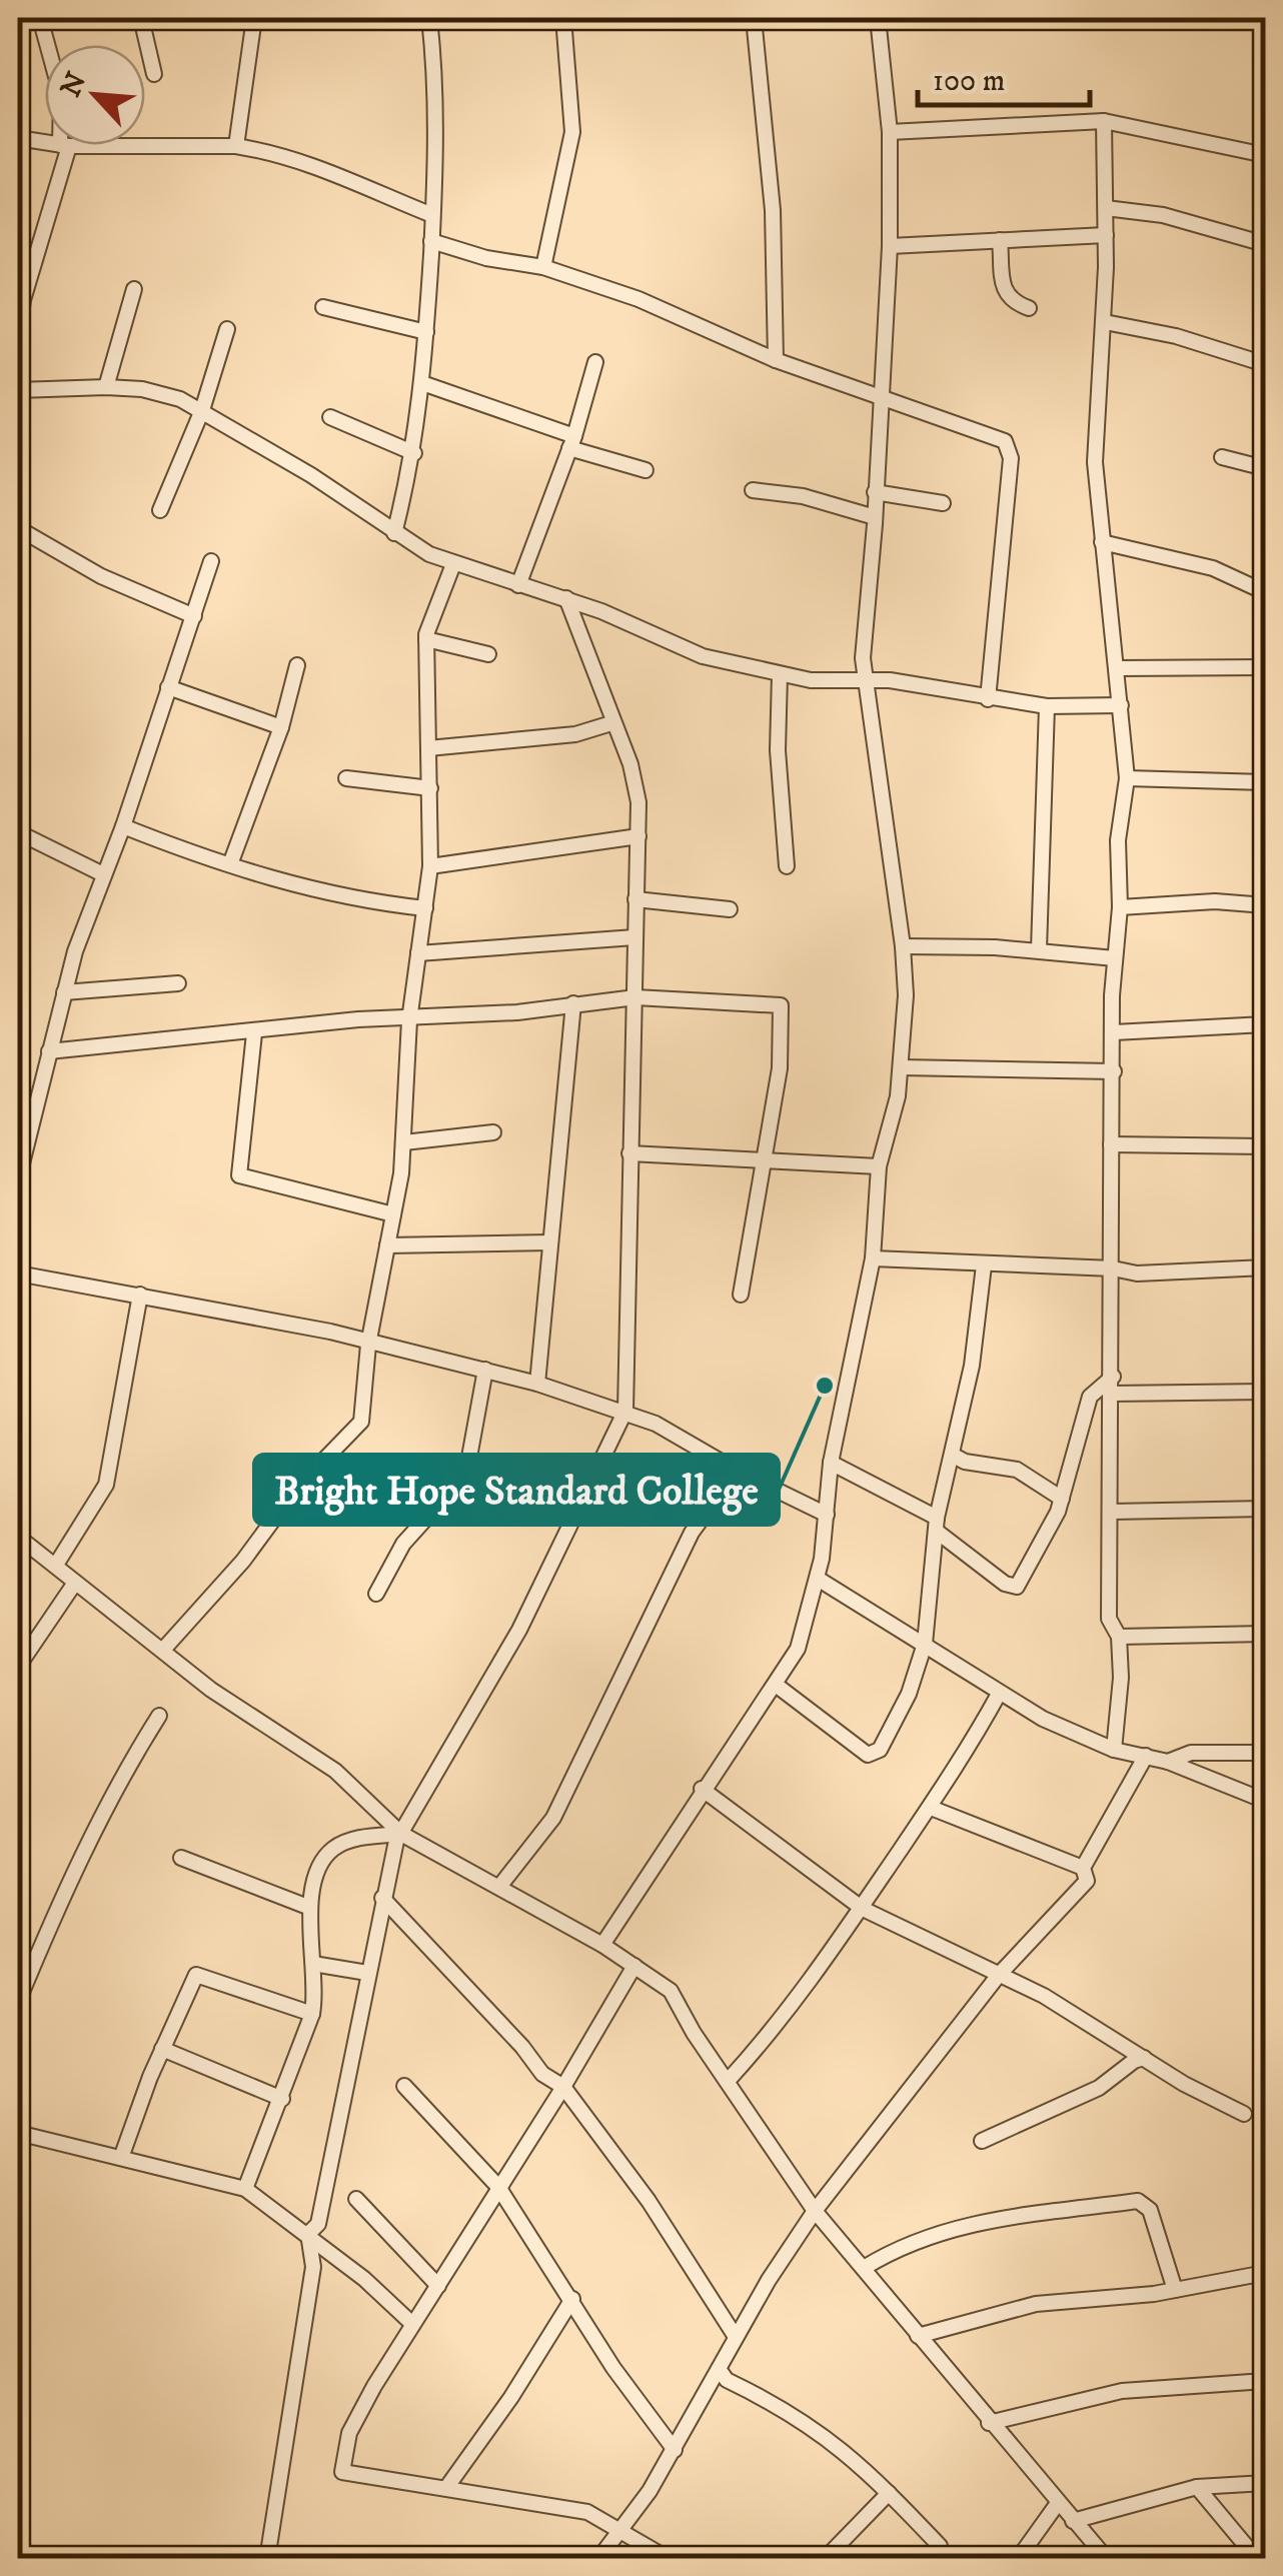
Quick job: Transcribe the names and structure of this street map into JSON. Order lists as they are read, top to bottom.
{
  "places": ["Bright Hope Standard College"],
  "scale_bar": "100 m",
  "north": "top left"
}
